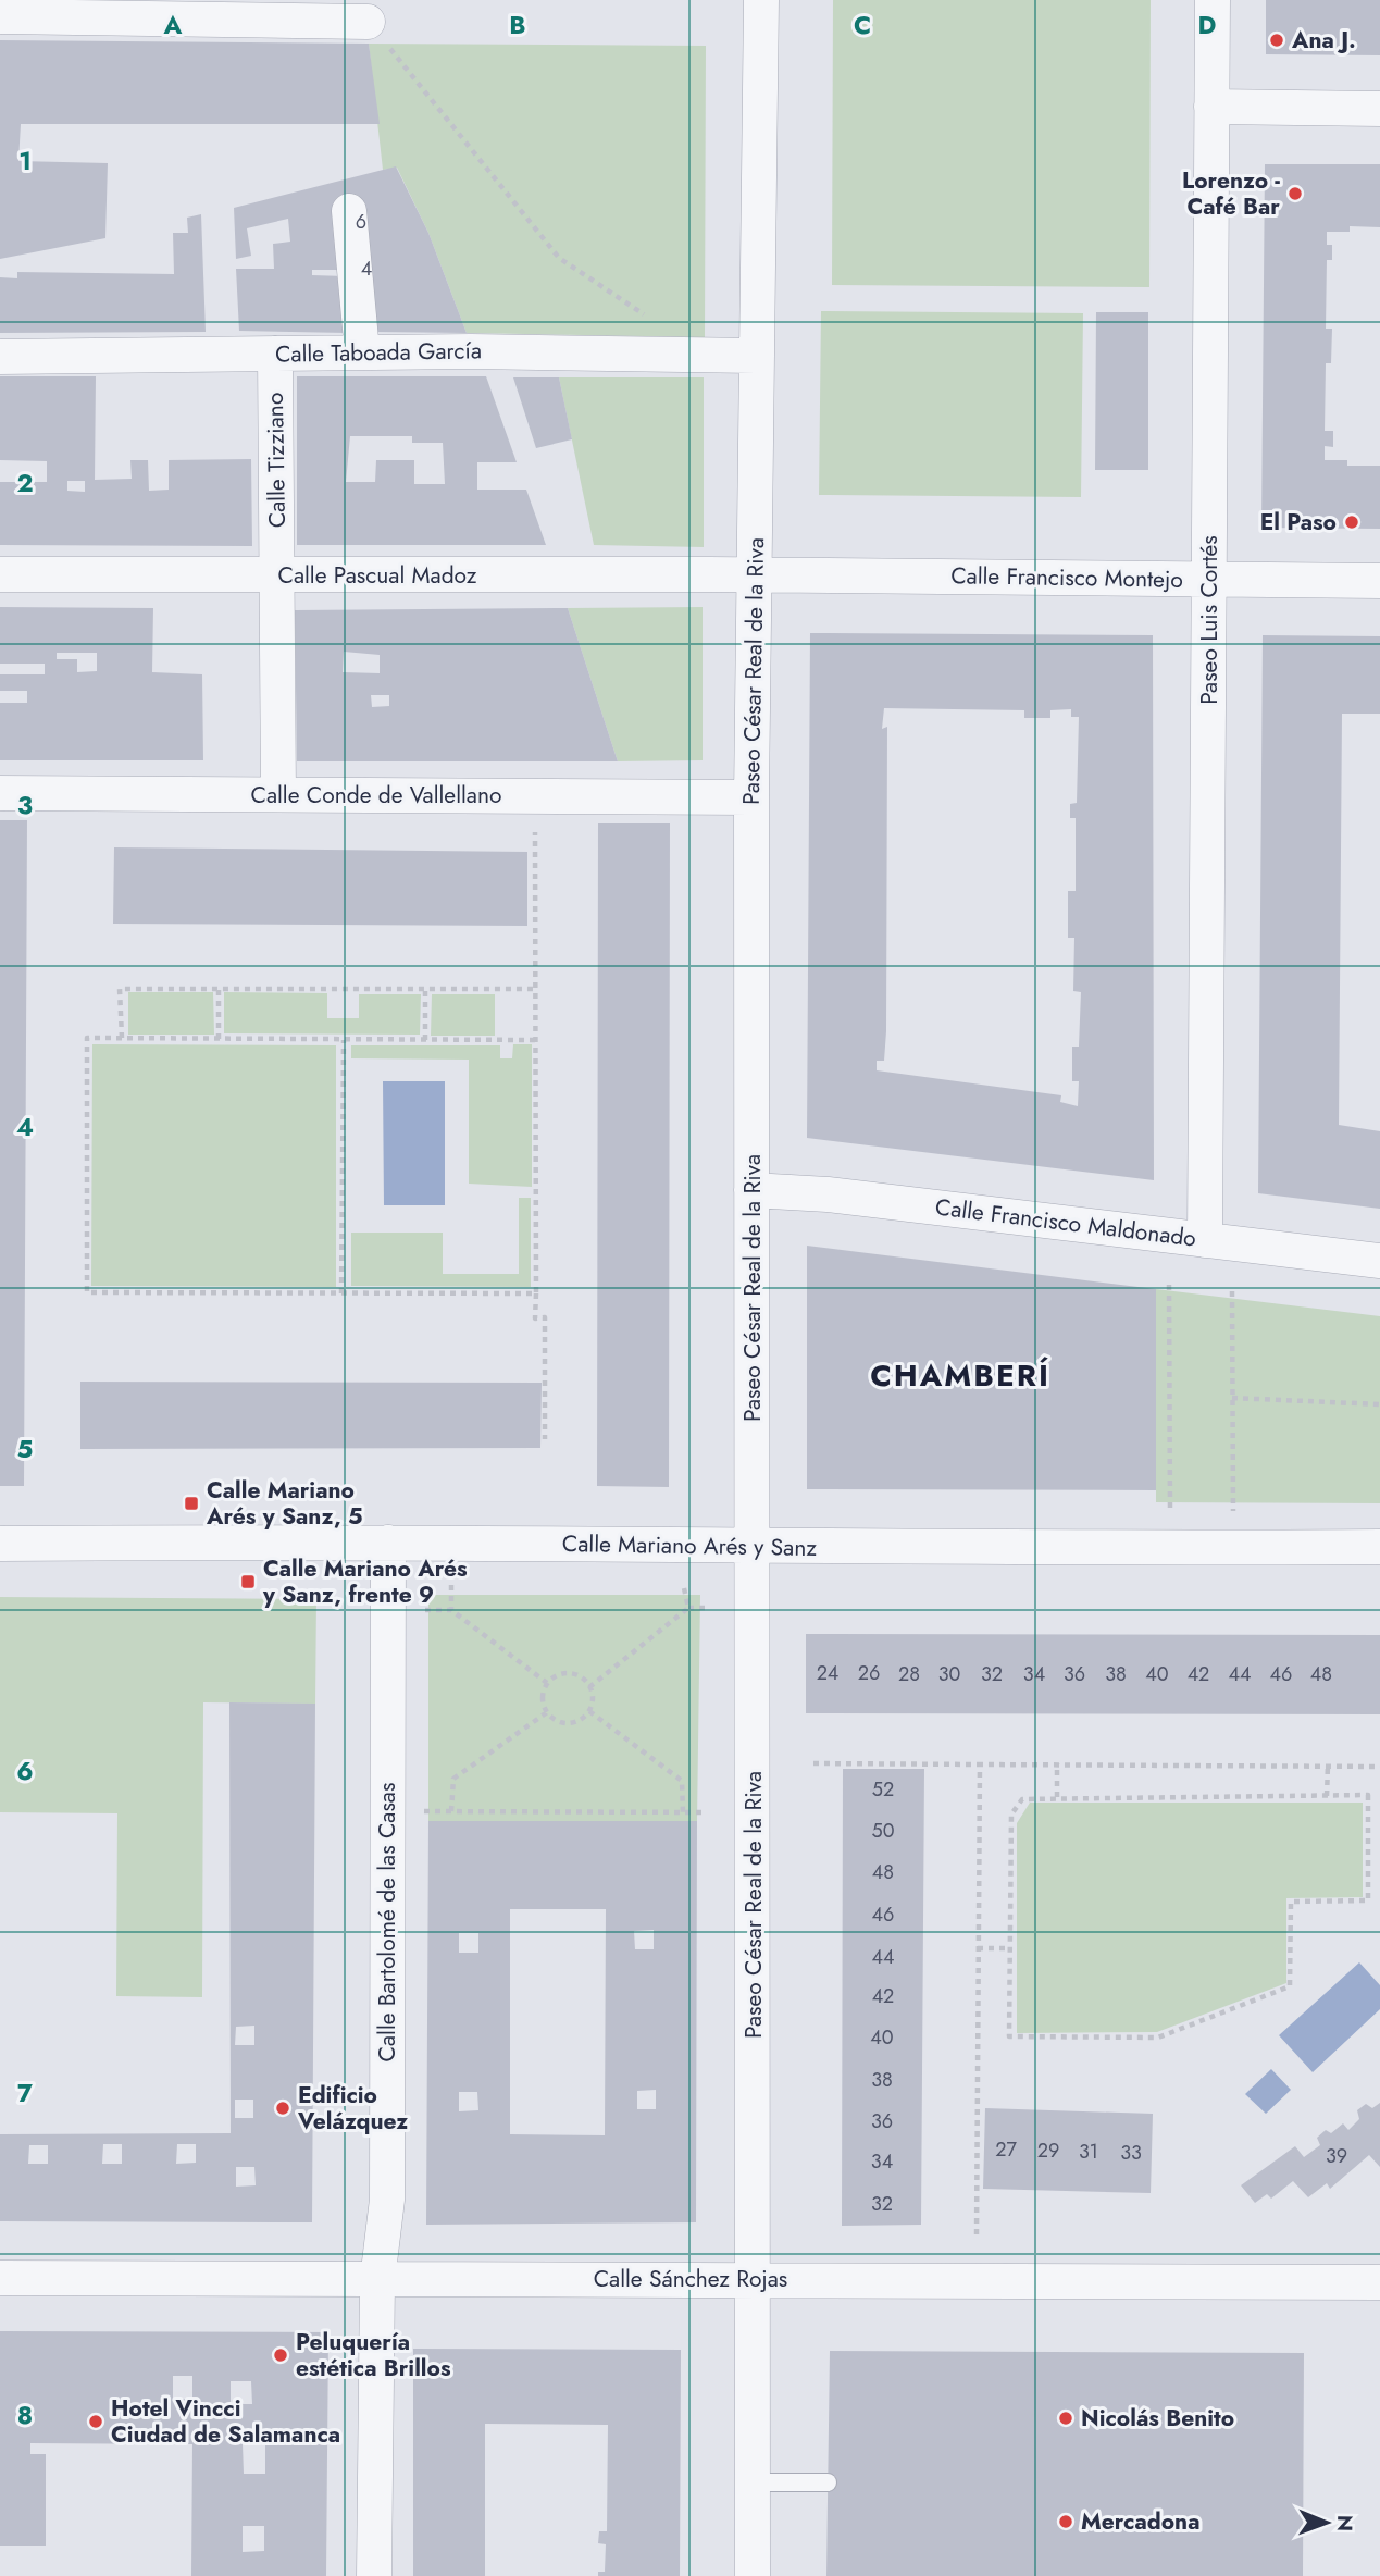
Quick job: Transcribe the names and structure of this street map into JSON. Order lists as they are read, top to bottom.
{
  "streets": {
    "street": [
      "Calle Taboada García",
      "Calle Tizziano",
      "Calle Pascual Madoz",
      "Calle Francisco Montejo",
      "Paseo Luis Cortés",
      "Paseo César Real de la Riva",
      "Calle Conde de Vallellano",
      "Calle Francisco Maldonado",
      "Calle Mariano Arés y Sanz",
      "Calle Bartolomé de las Casas",
      "Calle Sánchez Rojas"
    ]
  },
  "crossings": [
    ["Calle Taboada García", "Calle Tizziano"],
    ["Calle Taboada García", "Paseo César Real de la Riva"],
    ["Calle Tizziano", "Calle Pascual Madoz"],
    ["Calle Tizziano", "Calle Conde de Vallellano"],
    ["Calle Pascual Madoz", "Calle Francisco Montejo"],
    ["Calle Pascual Madoz", "Paseo César Real de la Riva"],
    ["Calle Francisco Montejo", "Paseo Luis Cortés"],
    ["Calle Francisco Montejo", "Paseo César Real de la Riva"],
    ["Paseo Luis Cortés", "Calle Francisco Maldonado"],
    ["Paseo César Real de la Riva", "Calle Conde de Vallellano"],
    ["Paseo César Real de la Riva", "Calle Francisco Maldonado"],
    ["Paseo César Real de la Riva", "Calle Mariano Arés y Sanz"],
    ["Paseo César Real de la Riva", "Calle Sánchez Rojas"],
    ["Calle Mariano Arés y Sanz", "Calle Bartolomé de las Casas"],
    ["Calle Bartolomé de las Casas", "Calle Sánchez Rojas"]
  ],
  "districts": ["CHAMBERÍ"],
  "places": {
    "other": [
      "Ana J.",
      "Lorenzo - Café Bar",
      "El Paso",
      "Edificio Velázquez",
      "Peluquería estética Brillos",
      "Nicolás Benito",
      "Hotel Vincci Ciudad de Salamanca",
      "Mercadona"
    ],
    "transit": ["Calle Mariano Arés y Sanz, 5", "Calle Mariano Arés y Sanz, frente 9"]
  },
  "house_numbers": [
    "6",
    "4",
    "24",
    "26",
    "28",
    "30",
    "32",
    "34",
    "36",
    "38",
    "40",
    "42",
    "44",
    "46",
    "48",
    "52",
    "50",
    "48",
    "46",
    "44",
    "42",
    "40",
    "38",
    "36",
    "27",
    "29",
    "31",
    "33",
    "39",
    "34",
    "32"
  ],
  "north": "right",
  "grid": {
    "columns": [
      "A",
      "B",
      "C",
      "D"
    ],
    "rows": [
      "1",
      "2",
      "3",
      "4",
      "5",
      "6",
      "7",
      "8"
    ]
  }
}
